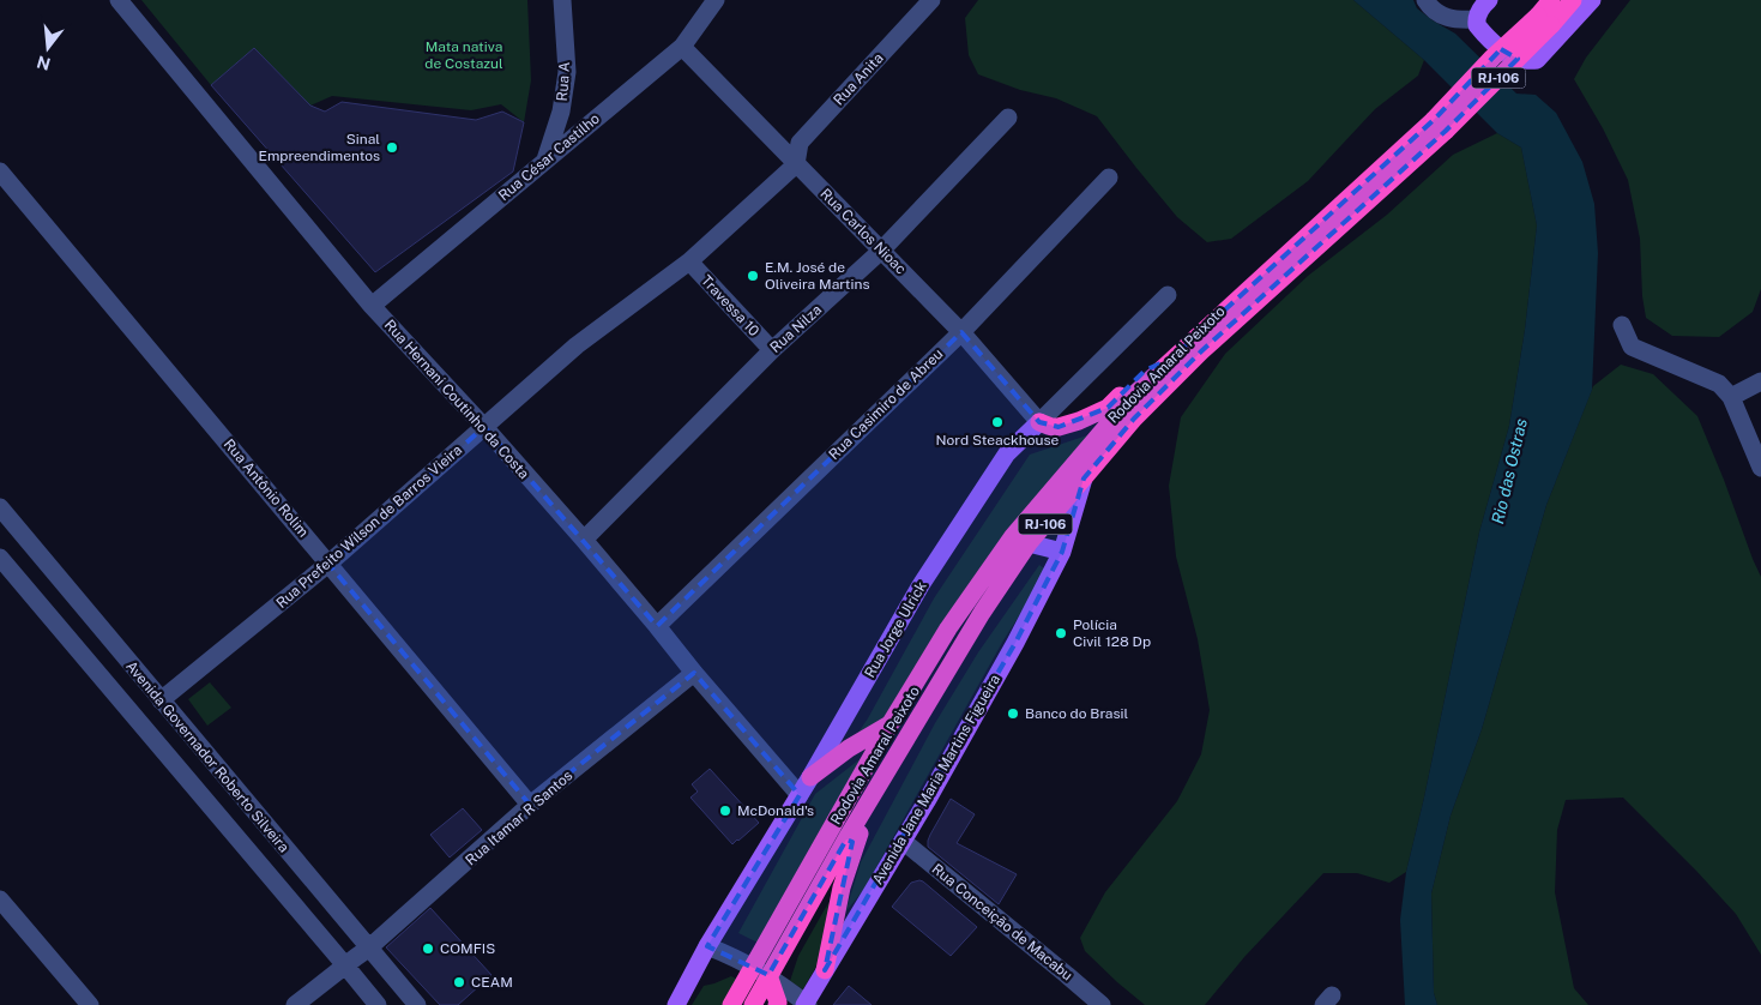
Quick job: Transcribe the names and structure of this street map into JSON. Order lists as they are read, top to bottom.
{
  "streets": {
    "highway": ["RJ-106", "Rodovia Amaral Peixoto"],
    "main road": ["Rua Jorge Ulrick", "Avenida Jane Maria Martins Figueira"],
    "street": [
      "Rua Anita",
      "Rua A",
      "Rua César Castilho",
      "Rua Carlos Nioac",
      "Travessa 10",
      "Rua Nilza",
      "Rua Hernani Coutinho da Costa",
      "Rua Casimiro de Abreu",
      "Rua Antônio Rolim",
      "Rua Prefeito Wilson de Barros Vieira",
      "Avenida Governador Roberto Silveira",
      "Rua Itamar R Santos",
      "Rua Conceição de Macabu"
    ]
  },
  "crossings": [
    ["Rua Anita", "Rua Carlos Nioac"],
    ["Rua Anita", "Rua Prefeito Wilson de Barros Vieira"],
    ["Rua A", "Rua César Castilho"],
    ["Rua César Castilho", "Rua Carlos Nioac"],
    ["Rua César Castilho", "Rua Hernani Coutinho da Costa"],
    ["Rua Carlos Nioac", "Rua Nilza"],
    ["Rua Carlos Nioac", "Rua Casimiro de Abreu"],
    ["Rua Carlos Nioac", "Rua Prefeito Wilson de Barros Vieira"],
    ["Rua Carlos Nioac", "Rua Jorge Ulrick"],
    ["Travessa 10", "Rua Nilza"],
    ["Travessa 10", "Rua Prefeito Wilson de Barros Vieira"],
    ["Rua Nilza", "Rua Hernani Coutinho da Costa"],
    ["Rodovia Amaral Peixoto", "Avenida Jane Maria Martins Figueira"],
    ["Rua Hernani Coutinho da Costa", "Rua Casimiro de Abreu"],
    ["Rua Hernani Coutinho da Costa", "Rua Prefeito Wilson de Barros Vieira"],
    ["Rua Hernani Coutinho da Costa", "Rua Jorge Ulrick"],
    ["Rua Hernani Coutinho da Costa", "Rua Itamar R Santos"],
    ["Rua Antônio Rolim", "Rua Prefeito Wilson de Barros Vieira"],
    ["Rua Antônio Rolim", "Rua Itamar R Santos"],
    ["Rua Prefeito Wilson de Barros Vieira", "Avenida Governador Roberto Silveira"],
    ["Avenida Governador Roberto Silveira", "Rua Itamar R Santos"],
    ["Avenida Jane Maria Martins Figueira", "Rua Conceição de Macabu"]
  ],
  "water": ["Rio das Ostras"],
  "parks": ["Mata nativa de Costazul"],
  "places": [
    "Sinal Empreendimentos",
    "E.M. José de Oliveira Martins",
    "Nord Steackhouse",
    "Polícia Civil 128 Dp",
    "Banco do Brasil",
    "McDonald's",
    "COMFIS",
    "CEAM"
  ],
  "north": "bottom"
}
